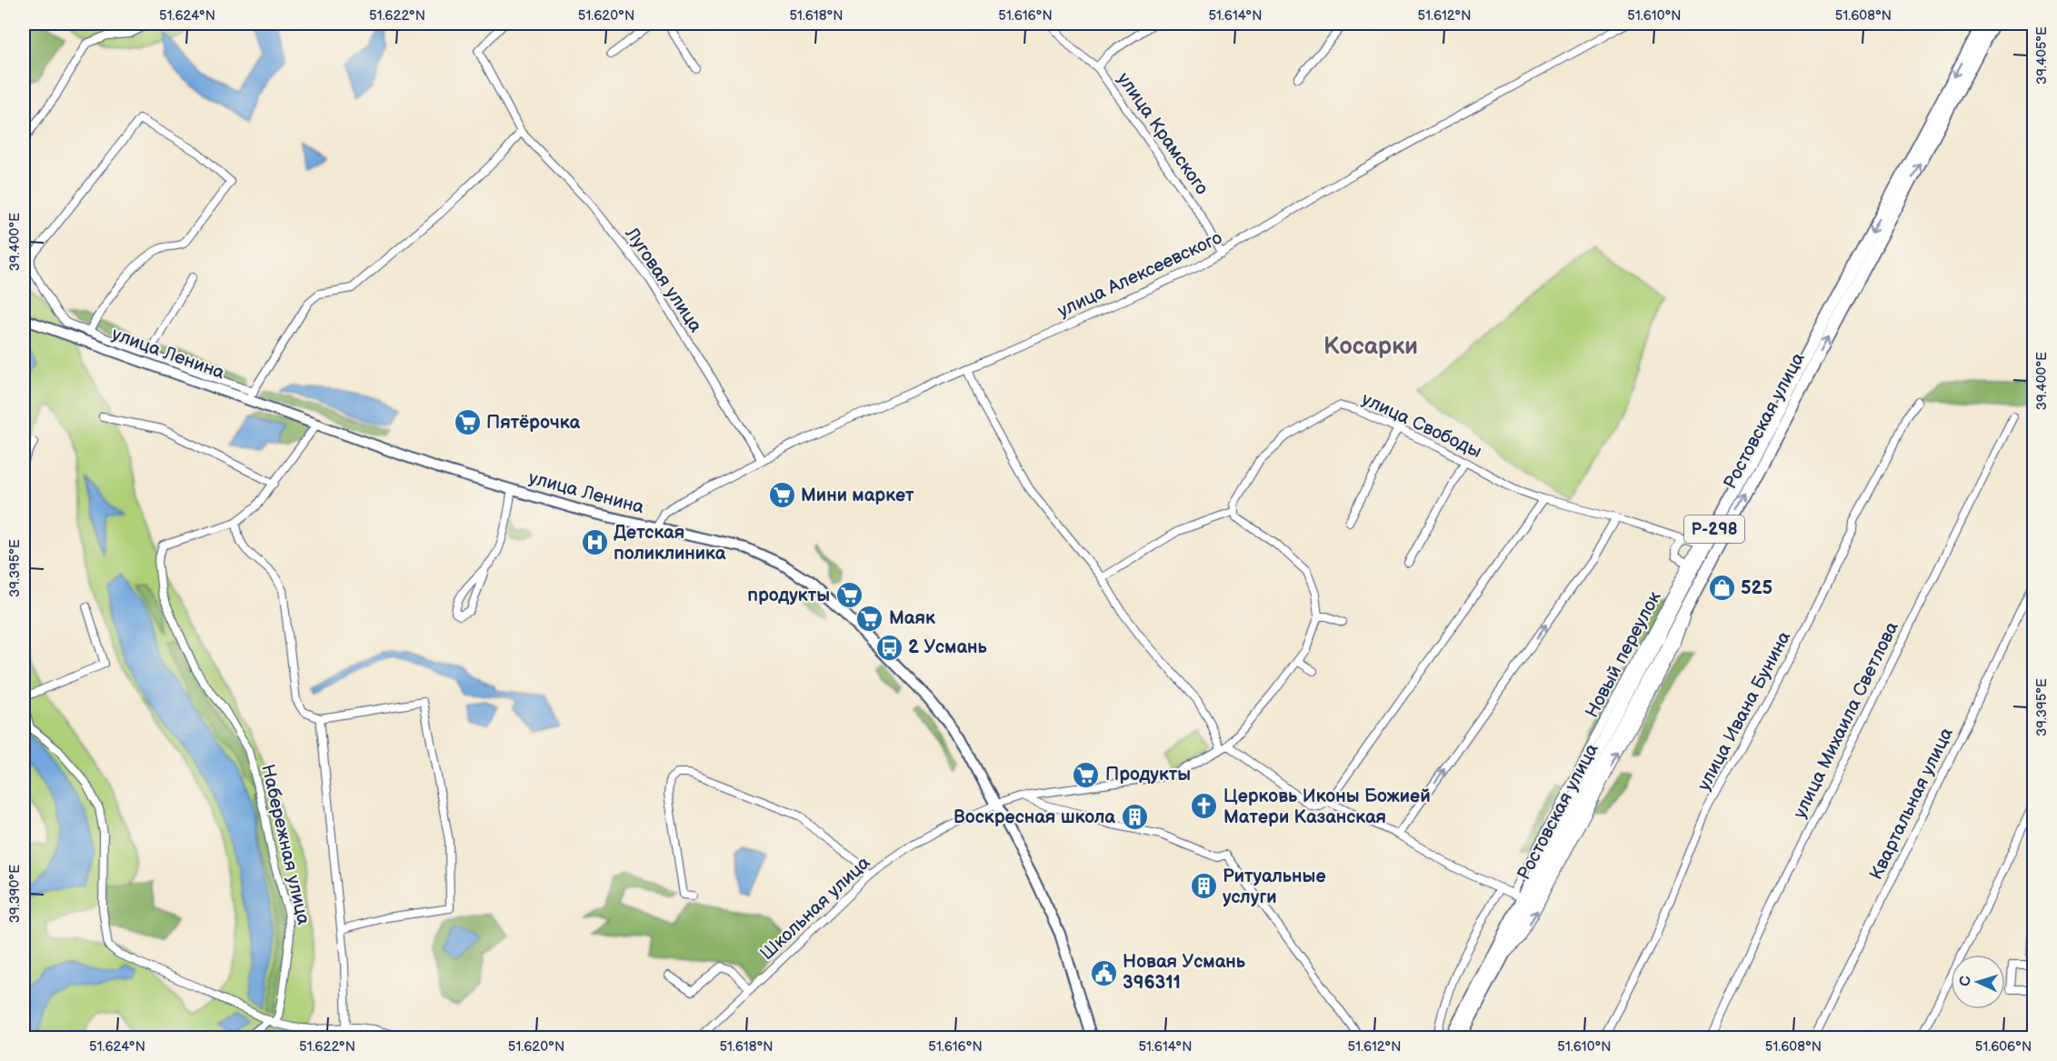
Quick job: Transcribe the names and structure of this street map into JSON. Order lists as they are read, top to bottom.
{
  "streets": {
    "highway": ["Ростовская улица", "Р-298"],
    "main road": ["улица Ленина"],
    "street": [
      "улица Крамского",
      "улица Алексеевского",
      "Луговая улица",
      "улица Свободы",
      "Новый переулок",
      "улица Ивана Бунина",
      "улица Михаила Светлова",
      "Квартальная улица",
      "Набережная улица",
      "Школьная улица"
    ]
  },
  "crossings": [
    ["улица Крамского", "улица Алексеевского"],
    ["улица Алексеевского", "Луговая улица"],
    ["улица Алексеевского", "улица Ленина"],
    ["улица Ленина", "Набережная улица"],
    ["улица Ленина", "Школьная улица"],
    ["Ростовская улица", "улица Свободы"],
    ["Ростовская улица", "Новый переулок"],
    ["улица Свободы", "Новый переулок"]
  ],
  "districts": ["Косарки"],
  "places": {
    "supermarket": [
      "Пятёрочка",
      "Мини маркет",
      "продукты",
      "Маяк",
      "Продукты"
    ],
    "hospital": ["Детская поликлиника"],
    "shop": ["525"],
    "bus stop": ["2 Усмань"],
    "church": ["Церковь Иконы Божией Матери Казанская"],
    "building": ["Воскресная школа", "Ритуальные услуги"],
    "public building": ["Новая Усмань 396311"]
  },
  "north": "left",
  "coordinates": [
    "51.624°N",
    "51.622°N",
    "51.620°N",
    "51.618°N",
    "51.616°N",
    "51.614°N",
    "51.612°N",
    "51.610°N",
    "51.608°N",
    "39.405°E",
    "39.400°E",
    "39.395°E",
    "39.390°E",
    "51.606°N"
  ]
}
